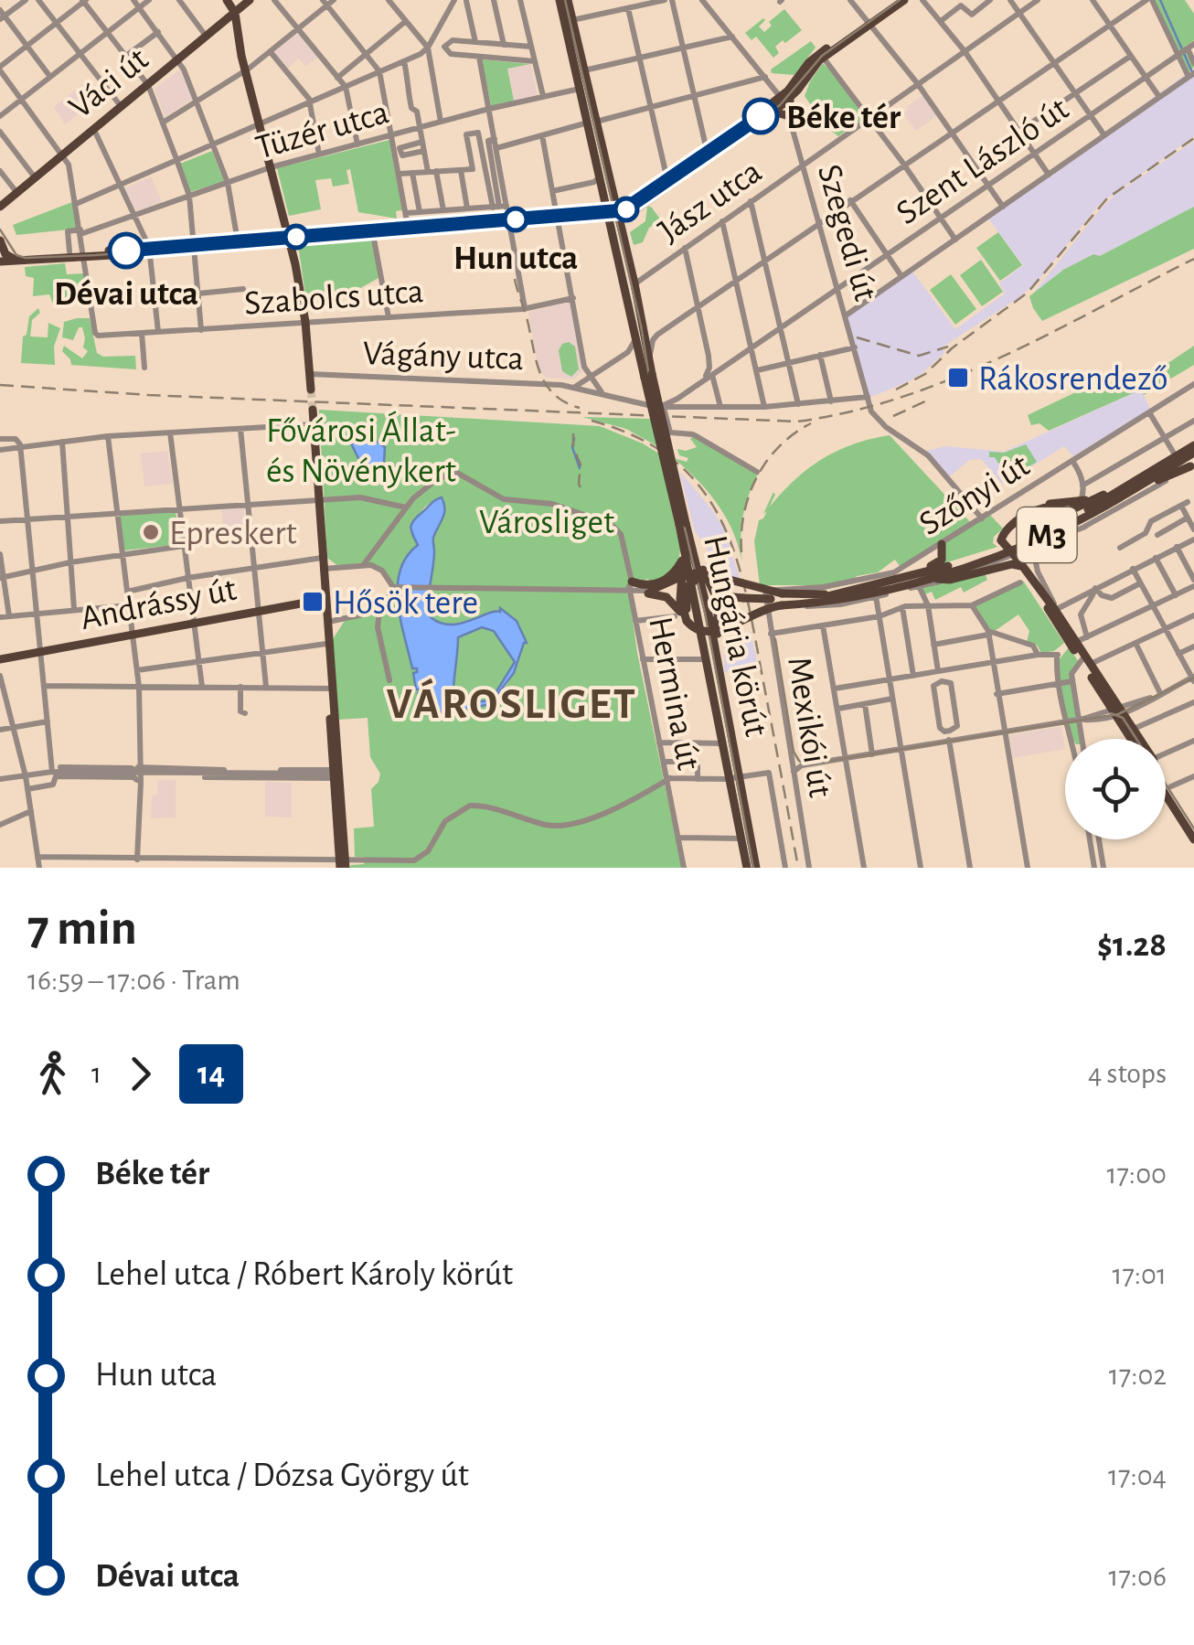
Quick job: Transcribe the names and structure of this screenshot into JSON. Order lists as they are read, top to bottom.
{
  "streets": {
    "main road": [
      "Váci út",
      "M3",
      "Andrássy út",
      "Hungária körút"
    ],
    "street": [
      "Tüzér utca",
      "Szent László út",
      "Jász utca",
      "Szegedi út",
      "Szabolcs utca",
      "Vágány utca",
      "Szőnyi út",
      "Hermina út",
      "Mexikói út"
    ]
  },
  "crossings": [
    ["Szent László út", "Szegedi út"],
    ["Szent László út", "Vágány utca"],
    ["Szent László út", "Hungária körút"],
    ["Jász utca", "Szegedi út"],
    ["Vágány utca", "Hungária körút"],
    ["Szőnyi út", "Mexikói út"]
  ],
  "districts": ["VÁROSLIGET"],
  "parks": ["Fővárosi Állat- és Növénykert", "Városliget"],
  "places": {
    "other": [
      "Béke tér",
      "Hun utca",
      "Dévai utca",
      "Epreskert"
    ],
    "transit": ["Rákosrendező", "Hősök tere"]
  },
  "lines": ["tram line 14"],
  "page": {
    "heading": ["7 min", "16:59 – 17:06 · Tram", "$1.28"],
    "legs": ["1", "14", "4 stops"],
    "list": [
      {
        "name": "Béke tér",
        "value": "17:00"
      },
      {
        "name": "Lehel utca / Róbert Károly körút",
        "value": "17:01"
      },
      {
        "name": "Hun utca",
        "value": "17:02"
      },
      {
        "name": "Lehel utca / Dózsa György út",
        "value": "17:04"
      },
      {
        "name": "Dévai utca",
        "value": "17:06"
      }
    ]
  }
}
